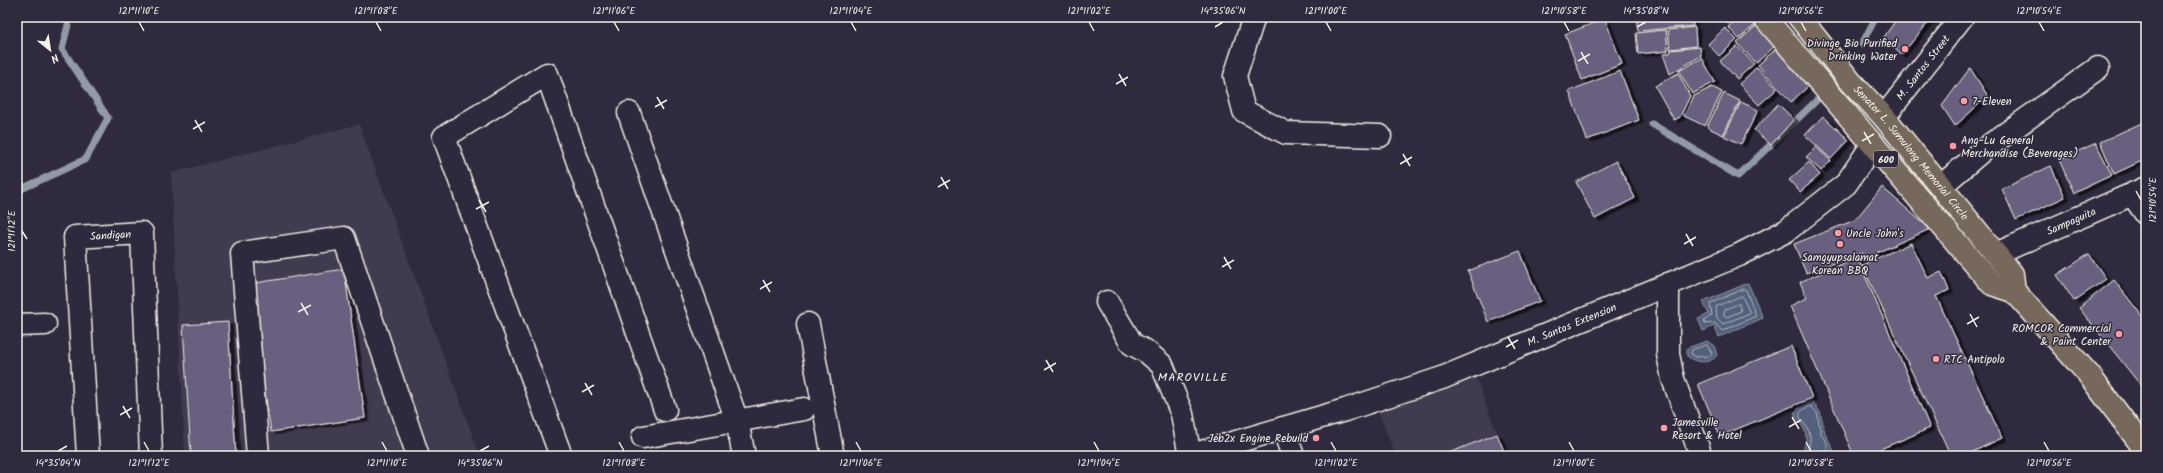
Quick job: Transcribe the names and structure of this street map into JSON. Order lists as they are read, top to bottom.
{
  "streets": {
    "main road": ["Senator L. Sumulong Memorial Circle", "600"],
    "street": [
      "M. Santos Street",
      "Sampaguita",
      "Sandigan",
      "M. Santos Extension"
    ]
  },
  "crossings": [
    ["M. Santos Street", "Senator L. Sumulong Memorial Circle"],
    ["Senator L. Sumulong Memorial Circle", "600"],
    ["Senator L. Sumulong Memorial Circle", "Sampaguita"],
    ["600", "M. Santos Extension"]
  ],
  "districts": ["MAROVILLE"],
  "places": [
    "Divinge Bio Purified Drinking Water",
    "7-Eleven",
    "Ang-Lu General Merchandise (Beverages)",
    "Uncle John's",
    "Samgyupsalamat Korean BBQ",
    "ROMCOR Commercial & Paint Center",
    "RTC Antipolo",
    "Jamesville Resort & Hotel",
    "Jeb2x Engine Rebuild"
  ],
  "north": "bottom right",
  "coordinates": [
    "121°11'10\"E",
    "121°11'08\"E",
    "121°11'06\"E",
    "121°11'04\"E",
    "121°11'02\"E",
    "14°35'06\"N",
    "121°11'00\"E",
    "121°10'58\"E",
    "14°35'08\"N",
    "121°10'56\"E",
    "121°10'54\"E",
    "121°11'12\"E",
    "14°35'04\"N"
  ]
}
